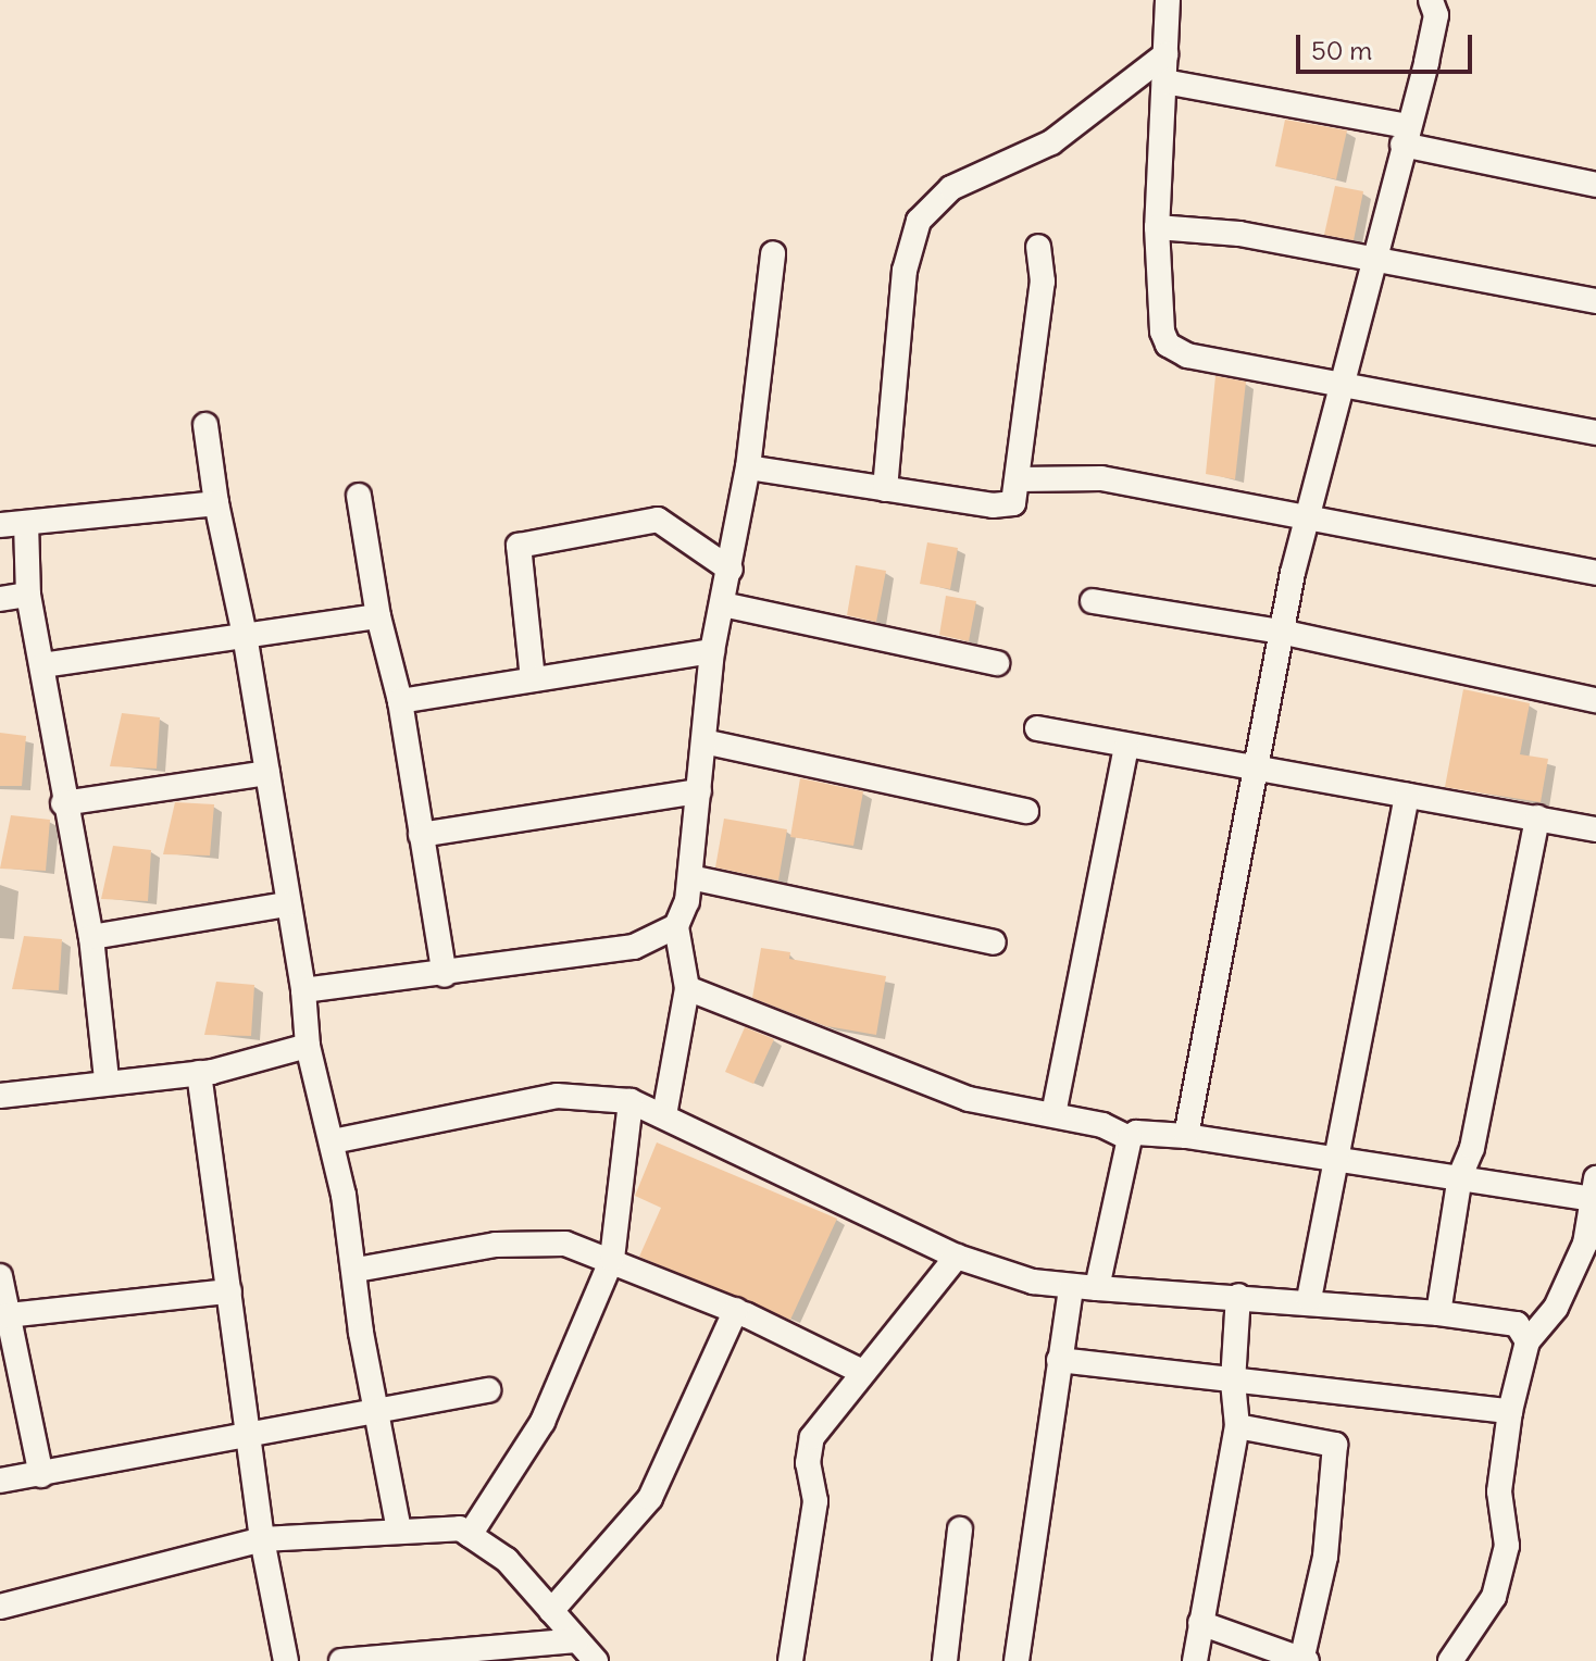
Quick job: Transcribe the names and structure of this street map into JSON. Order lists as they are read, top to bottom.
{
  "scale_bar": "50 m"
}
